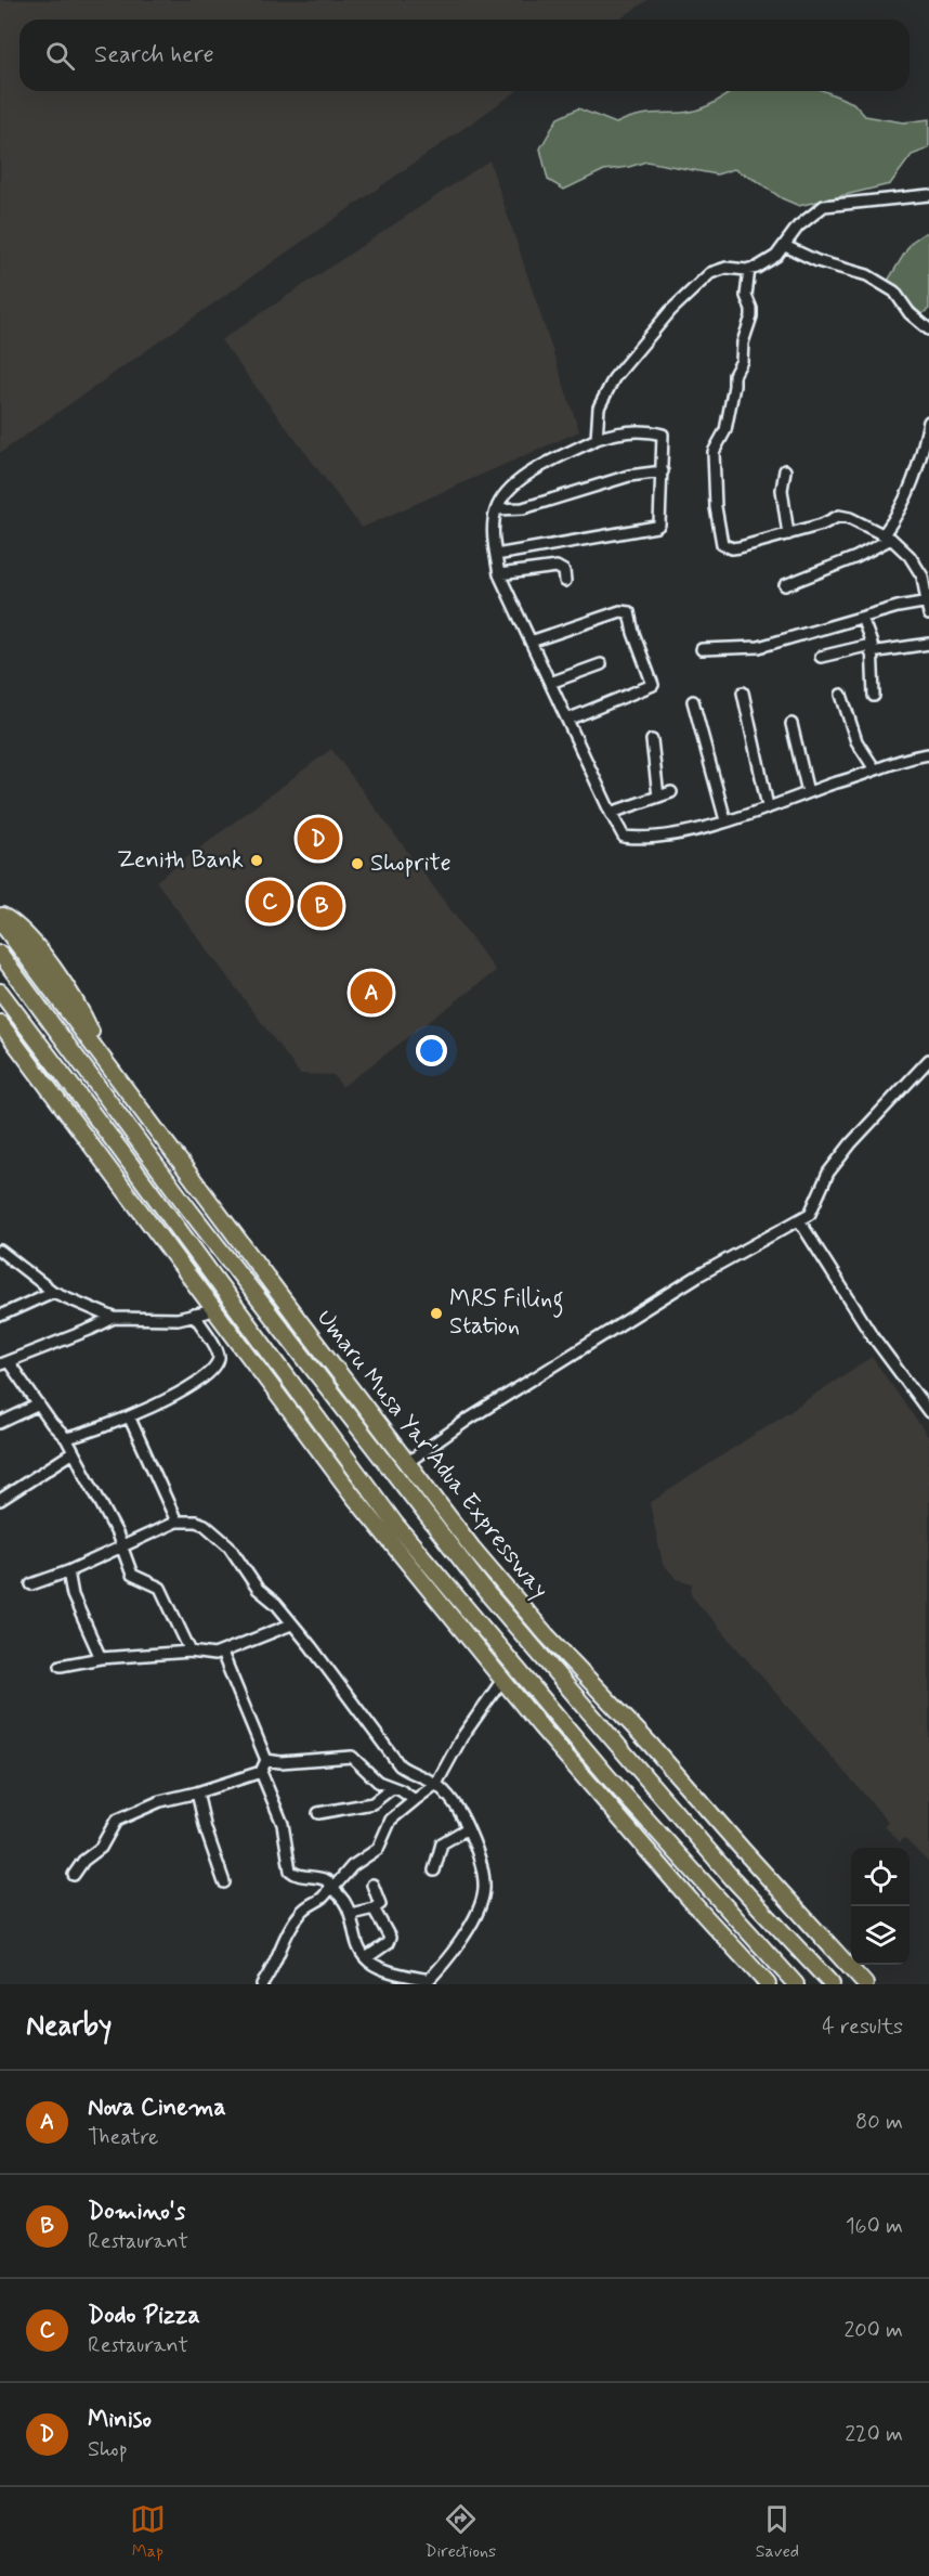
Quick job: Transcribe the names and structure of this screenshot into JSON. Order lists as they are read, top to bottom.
{
  "streets": {
    "highway": ["Umaru Musa Yar'Adua Expressway"]
  },
  "places": ["Zenith Bank", "Shoprite", "MRS Filling Station"],
  "page": {
    "search": "Search here",
    "pins": [
      "D",
      "C",
      "B",
      "A"
    ],
    "heading": ["Nearby", "4 results"],
    "list": [
      {
        "mark": "A",
        "name": "Nova Cinema",
        "note": "Theatre",
        "value": "80 m"
      },
      {
        "mark": "B",
        "name": "Domino's",
        "note": "Restaurant",
        "value": "160 m"
      },
      {
        "mark": "C",
        "name": "Dodo Pizza",
        "note": "Restaurant",
        "value": "200 m"
      },
      {
        "mark": "D",
        "name": "Miniso",
        "note": "Shop",
        "value": "220 m"
      }
    ],
    "nav": ["Map", "Directions", "Saved"]
  }
}
